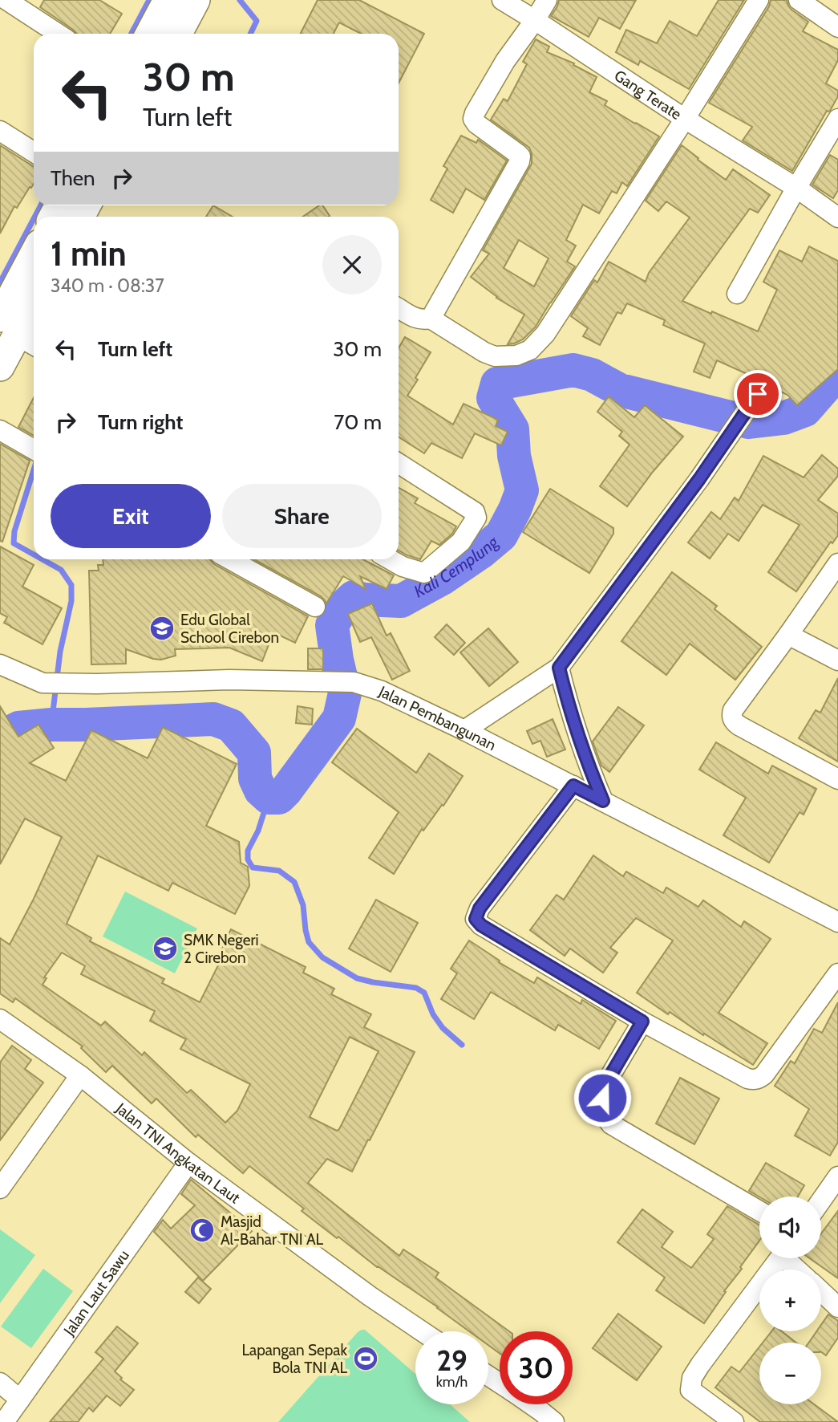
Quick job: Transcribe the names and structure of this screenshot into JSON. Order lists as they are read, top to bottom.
{
  "streets": {
    "street": [
      "Gang Terate",
      "Jalan Pembangunan",
      "Jalan TNI Angkatan Laut",
      "Jalan Laut Sawu"
    ]
  },
  "crossings": [
    ["Jalan TNI Angkatan Laut", "Jalan Laut Sawu"]
  ],
  "water": ["Kali Cemplung"],
  "places": {
    "school or university": ["Edu Global School Cirebon", "SMK Negeri 2 Cirebon"],
    "mosque": ["Masjid Al-Bahar TNI AL"],
    "sports": ["Lapangan Sepak Bola TNI AL"]
  },
  "page": {
    "turn": ["30 m", "Turn left"],
    "then": "Then",
    "heading": ["1 min", "340 m · 08:37"],
    "list": [
      {
        "name": "Turn left",
        "value": "30 m"
      },
      {
        "name": "Turn right",
        "value": "70 m"
      }
    ],
    "buttons": ["Exit", "Share"],
    "map_buttons": ["+", "−"],
    "speed": "29 km/h",
    "limit": "30"
  }
}
